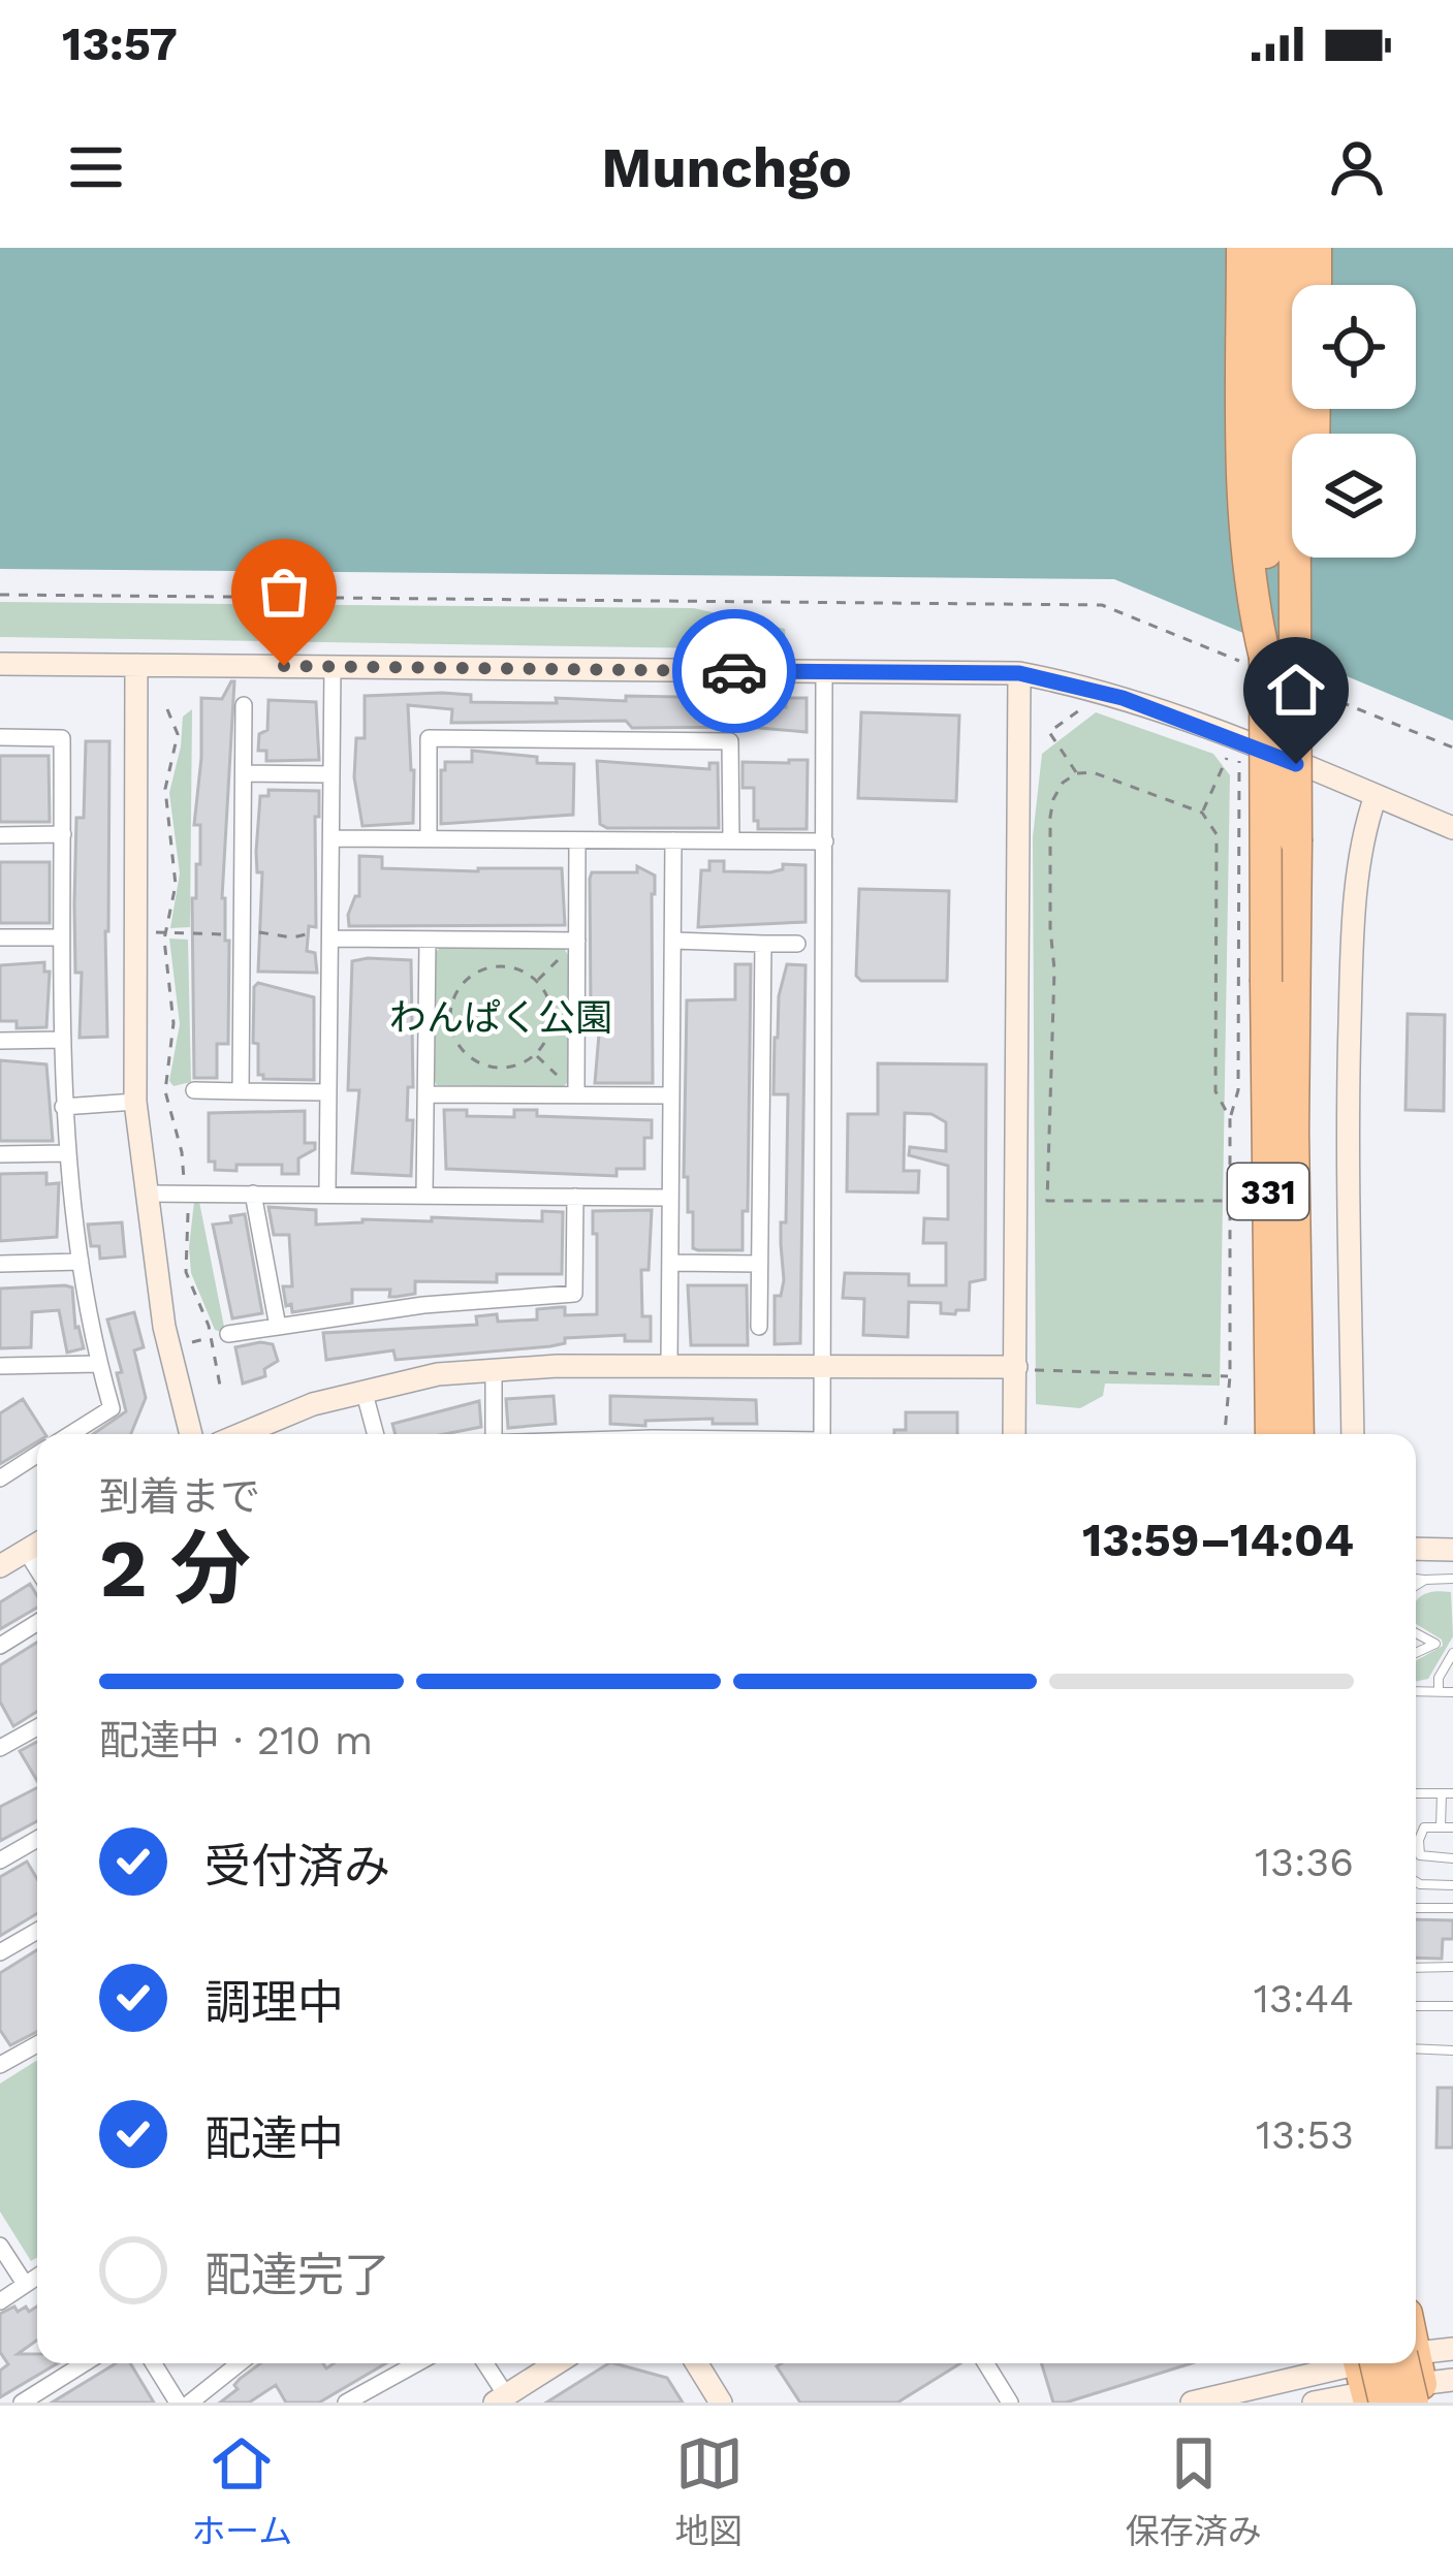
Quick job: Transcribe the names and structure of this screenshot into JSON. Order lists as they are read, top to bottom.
{
  "streets": {
    "highway": ["331"]
  },
  "parks": ["わんぱく公園"],
  "page": {
    "status": "13:57",
    "header": "Munchgo",
    "heading": ["2 分", "到着まで", "13:59–14:04"],
    "bar": "配達中 · 210 m",
    "list": [
      ["受付済み", "13:36"],
      ["調理中", "13:44"],
      ["配達中", "13:53"],
      "配達完了"
    ],
    "tabs": ["ホーム", "地図", "保存済み"]
  }
}
